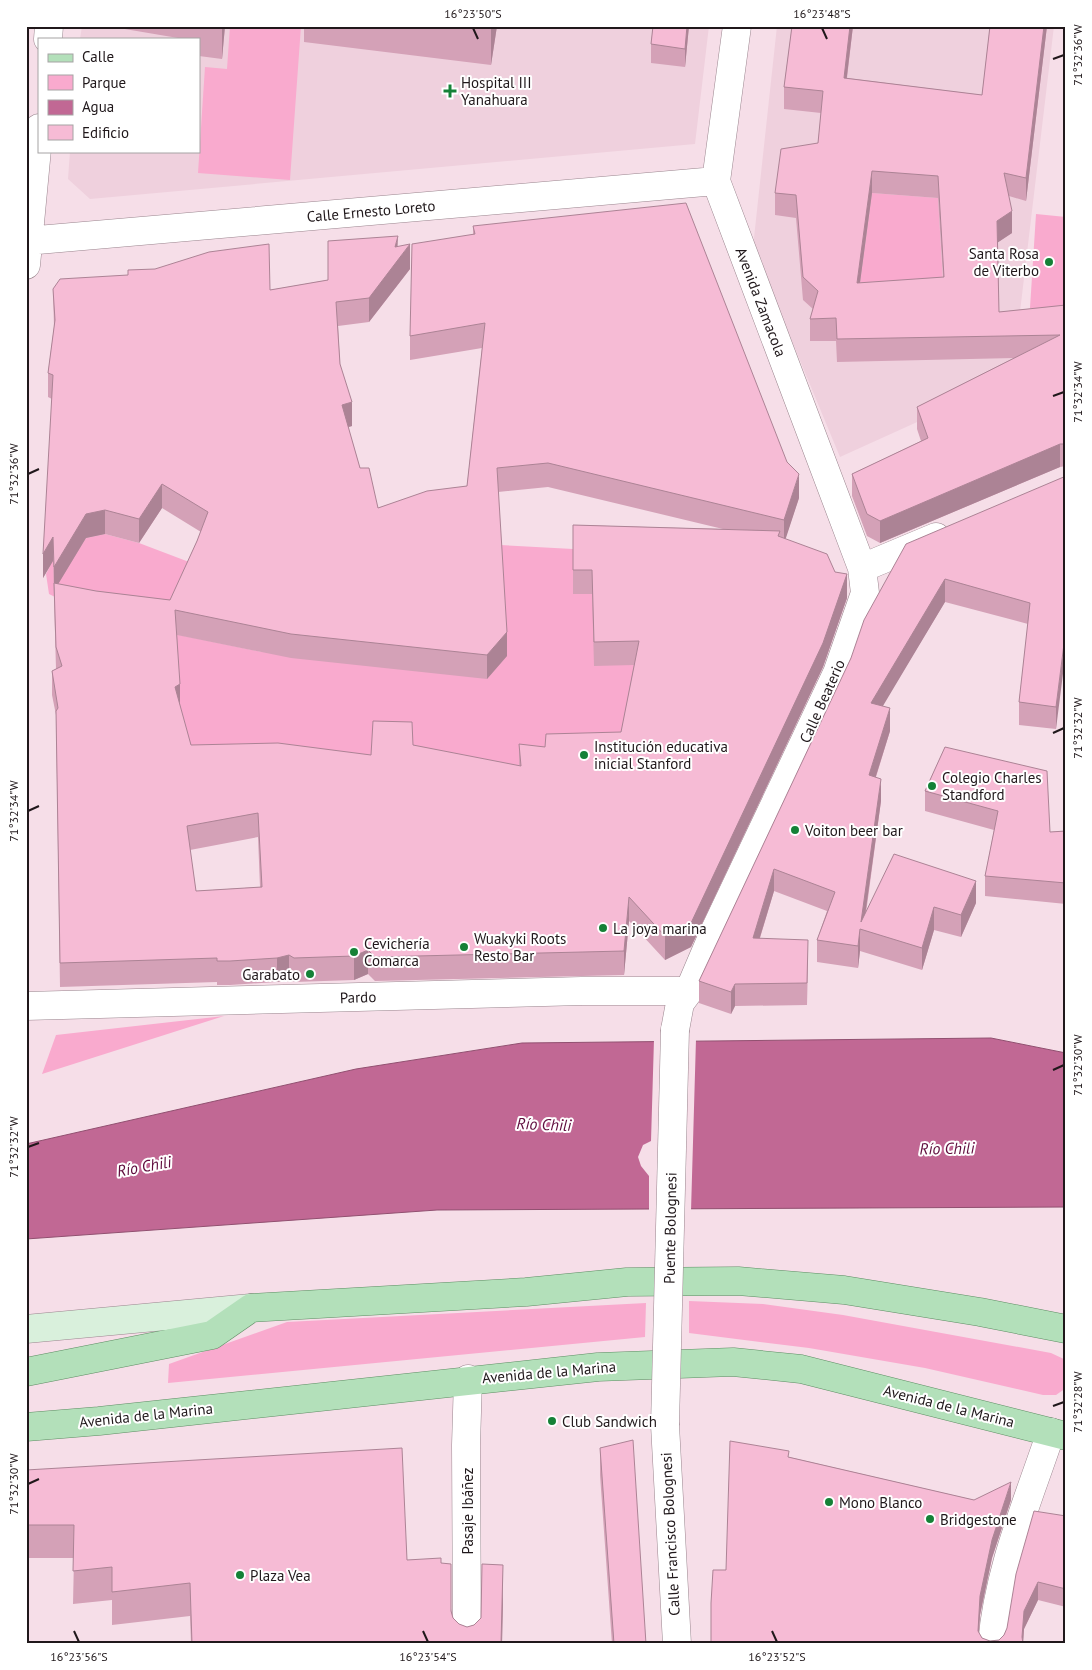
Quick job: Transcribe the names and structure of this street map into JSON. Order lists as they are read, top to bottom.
{
  "streets": {
    "main road": ["Avenida de la Marina"],
    "street": [
      "Calle Ernesto Loreto",
      "Avenida Zamacola",
      "Calle Beaterio",
      "Pardo",
      "Puente Bolognesi",
      "Pasaje Ibáñez",
      "Calle Francisco Bolognesi"
    ]
  },
  "crossings": [
    ["Calle Ernesto Loreto", "Avenida Zamacola"],
    ["Avenida Zamacola", "Calle Beaterio"],
    ["Calle Beaterio", "Pardo"],
    ["Calle Beaterio", "Puente Bolognesi"],
    ["Puente Bolognesi", "Calle Francisco Bolognesi"],
    ["Avenida de la Marina", "Pasaje Ibáñez"]
  ],
  "water": ["Río Chili"],
  "places": {
    "health": ["Hospital III Yanahuara"],
    "other": [
      "Santa Rosa de Viterbo",
      "Institución educativa inicial Stanford",
      "Colegio Charles Standford",
      "Voiton beer bar",
      "La joya marina",
      "Wuakyki Roots Resto Bar",
      "Cevichería Comarca",
      "Garabato",
      "Club Sandwich",
      "Mono Blanco",
      "Bridgestone",
      "Plaza Vea"
    ]
  },
  "legend": [
    "Calle",
    "Parque",
    "Agua",
    "Edificio"
  ],
  "coordinates": [
    "16°23'50\"S",
    "16°23'48\"S",
    "71°32'36\"W",
    "71°32'34\"W",
    "71°32'32\"W",
    "71°32'30\"W",
    "71°32'28\"W",
    "16°23'56\"S",
    "16°23'54\"S",
    "16°23'52\"S"
  ]
}
